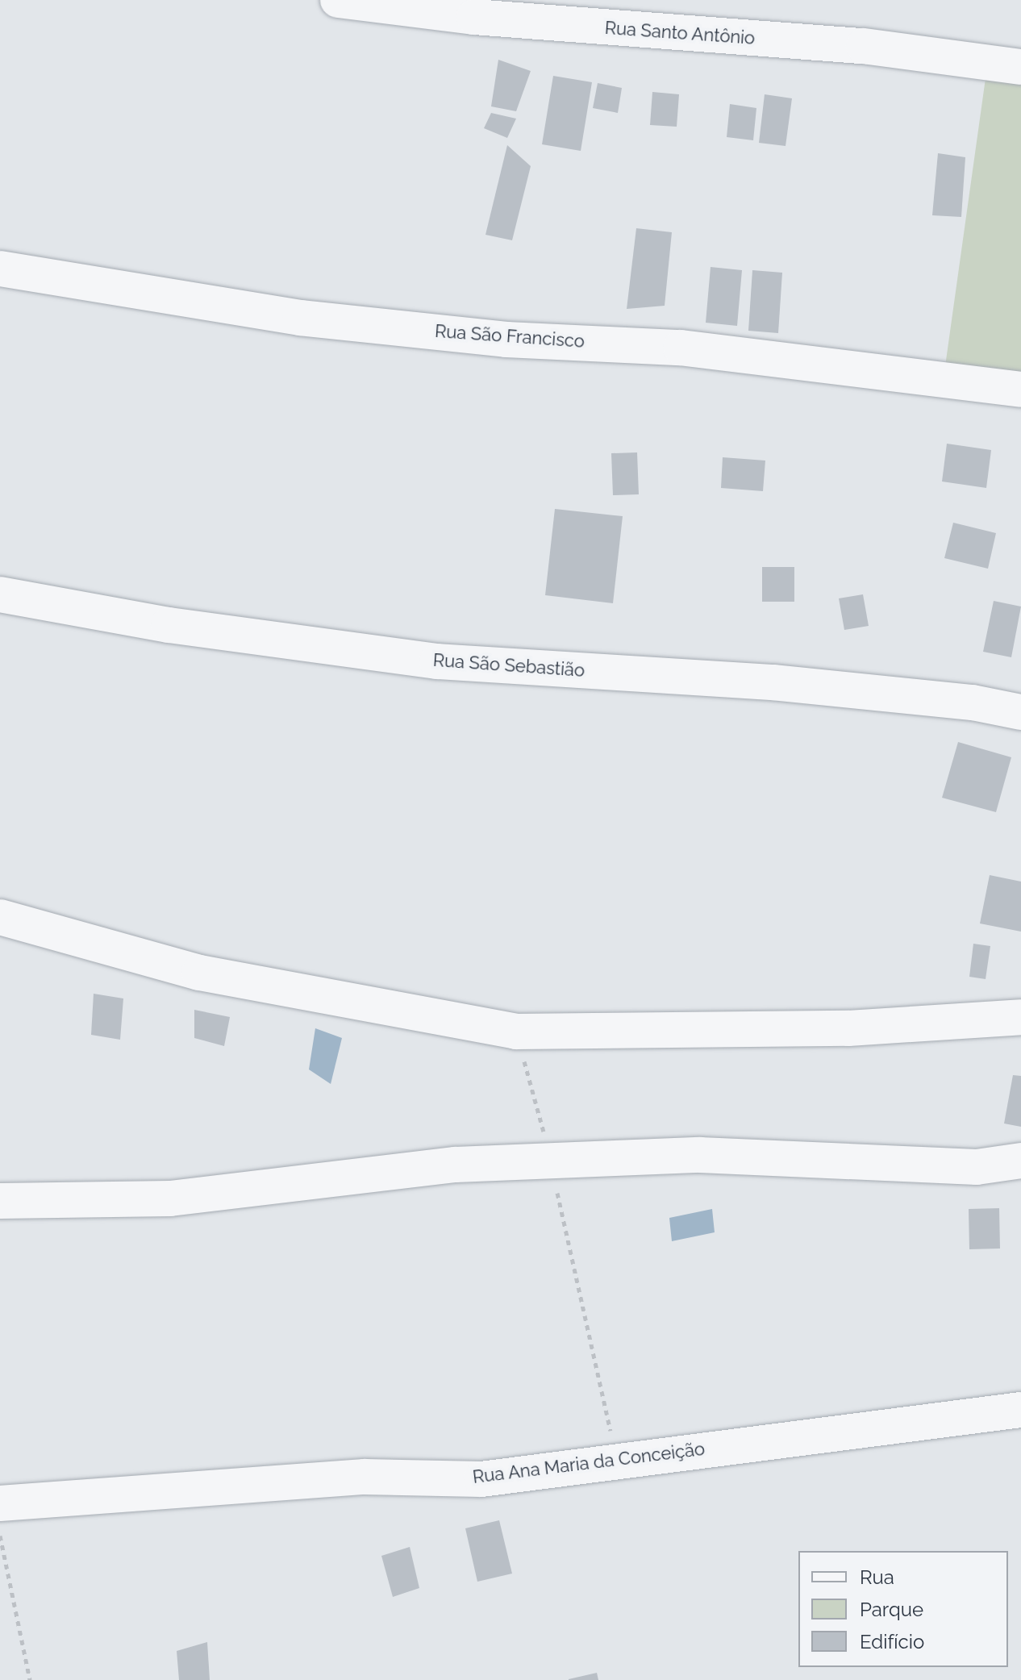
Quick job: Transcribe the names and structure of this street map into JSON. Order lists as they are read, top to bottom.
{
  "streets": {
    "street": [
      "Rua Santo Antônio",
      "Rua São Francisco",
      "Rua São Sebastião",
      "Rua Ana Maria da Conceição"
    ]
  },
  "legend": ["Rua", "Parque", "Edifício"]
}
